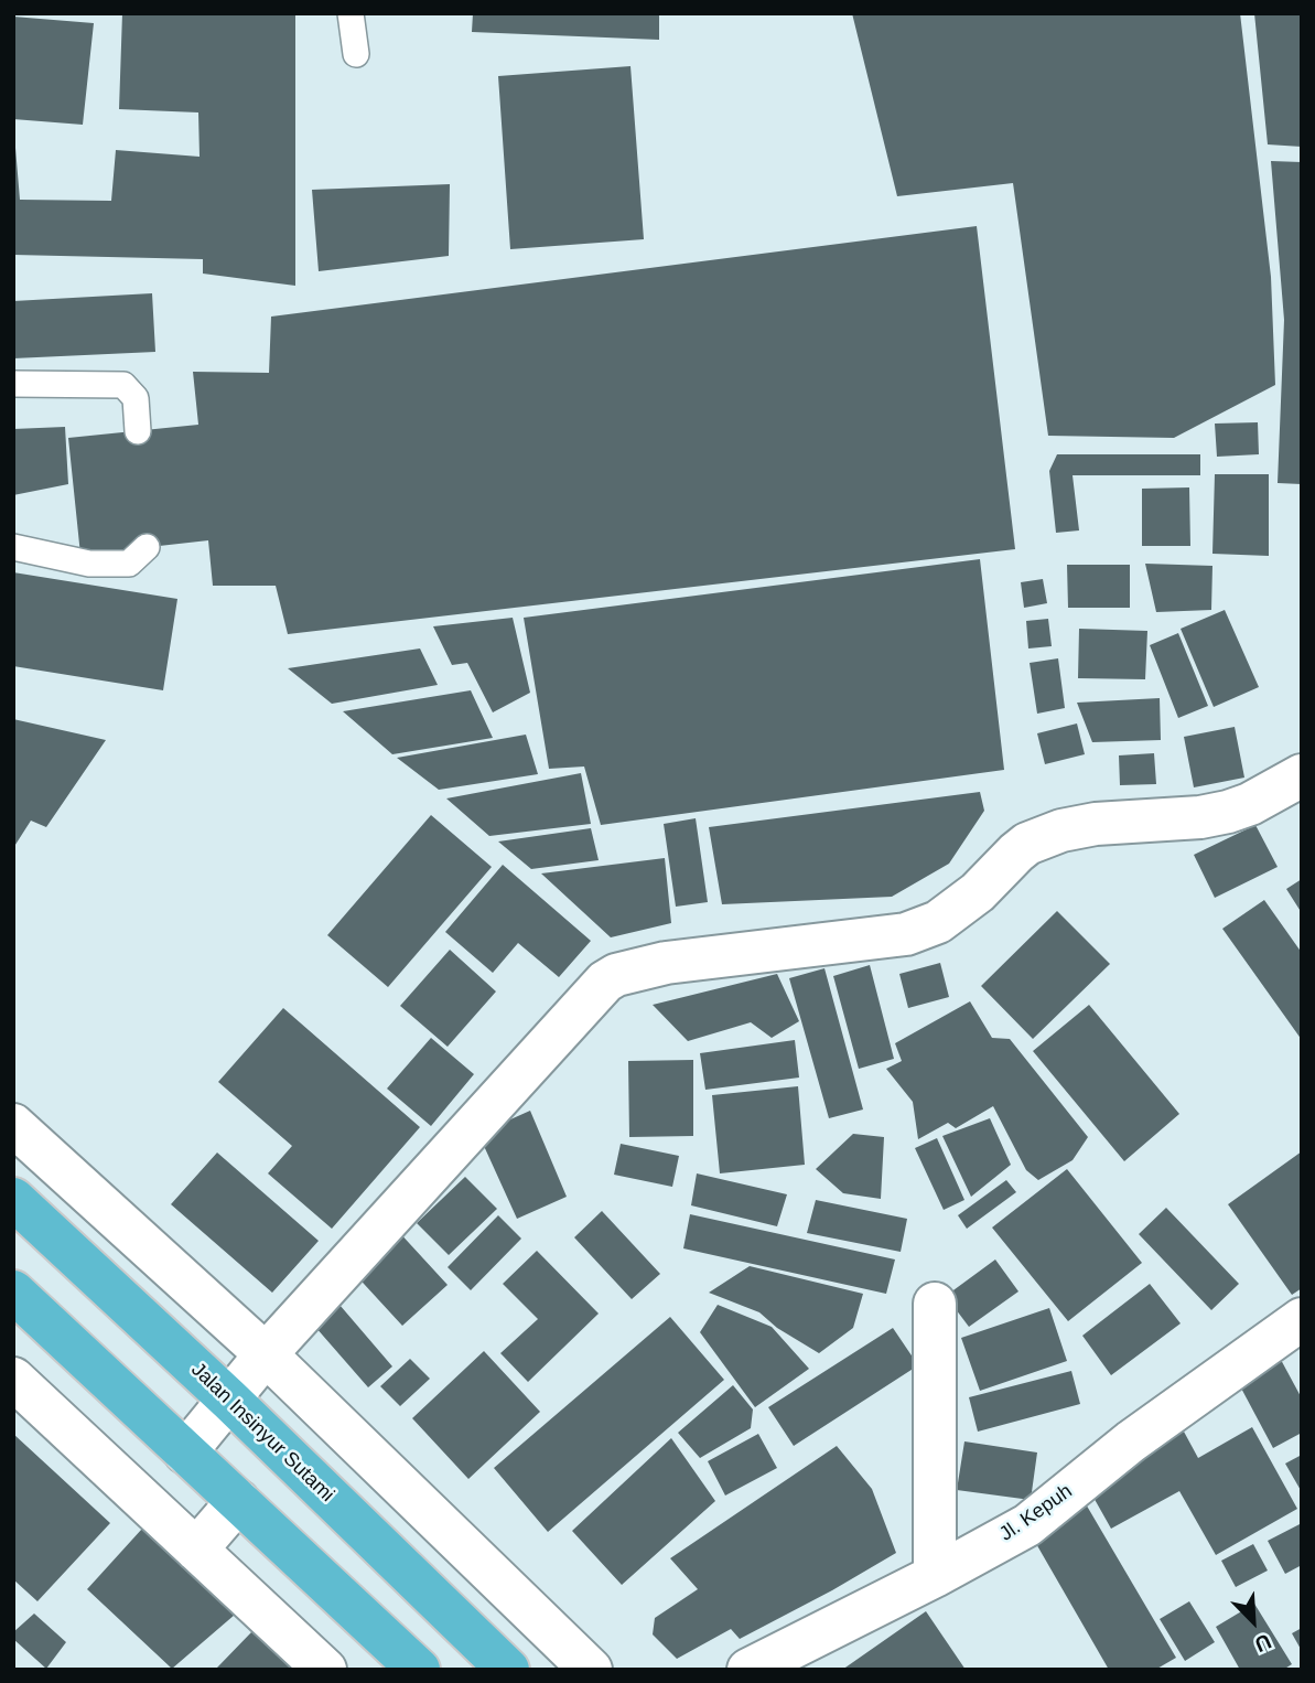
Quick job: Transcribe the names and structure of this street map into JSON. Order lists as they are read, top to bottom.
{
  "streets": {
    "highway": ["Jalan Insinyur Sutami"],
    "street": ["Jl. Kepuh"]
  },
  "north": "bottom right"
}
